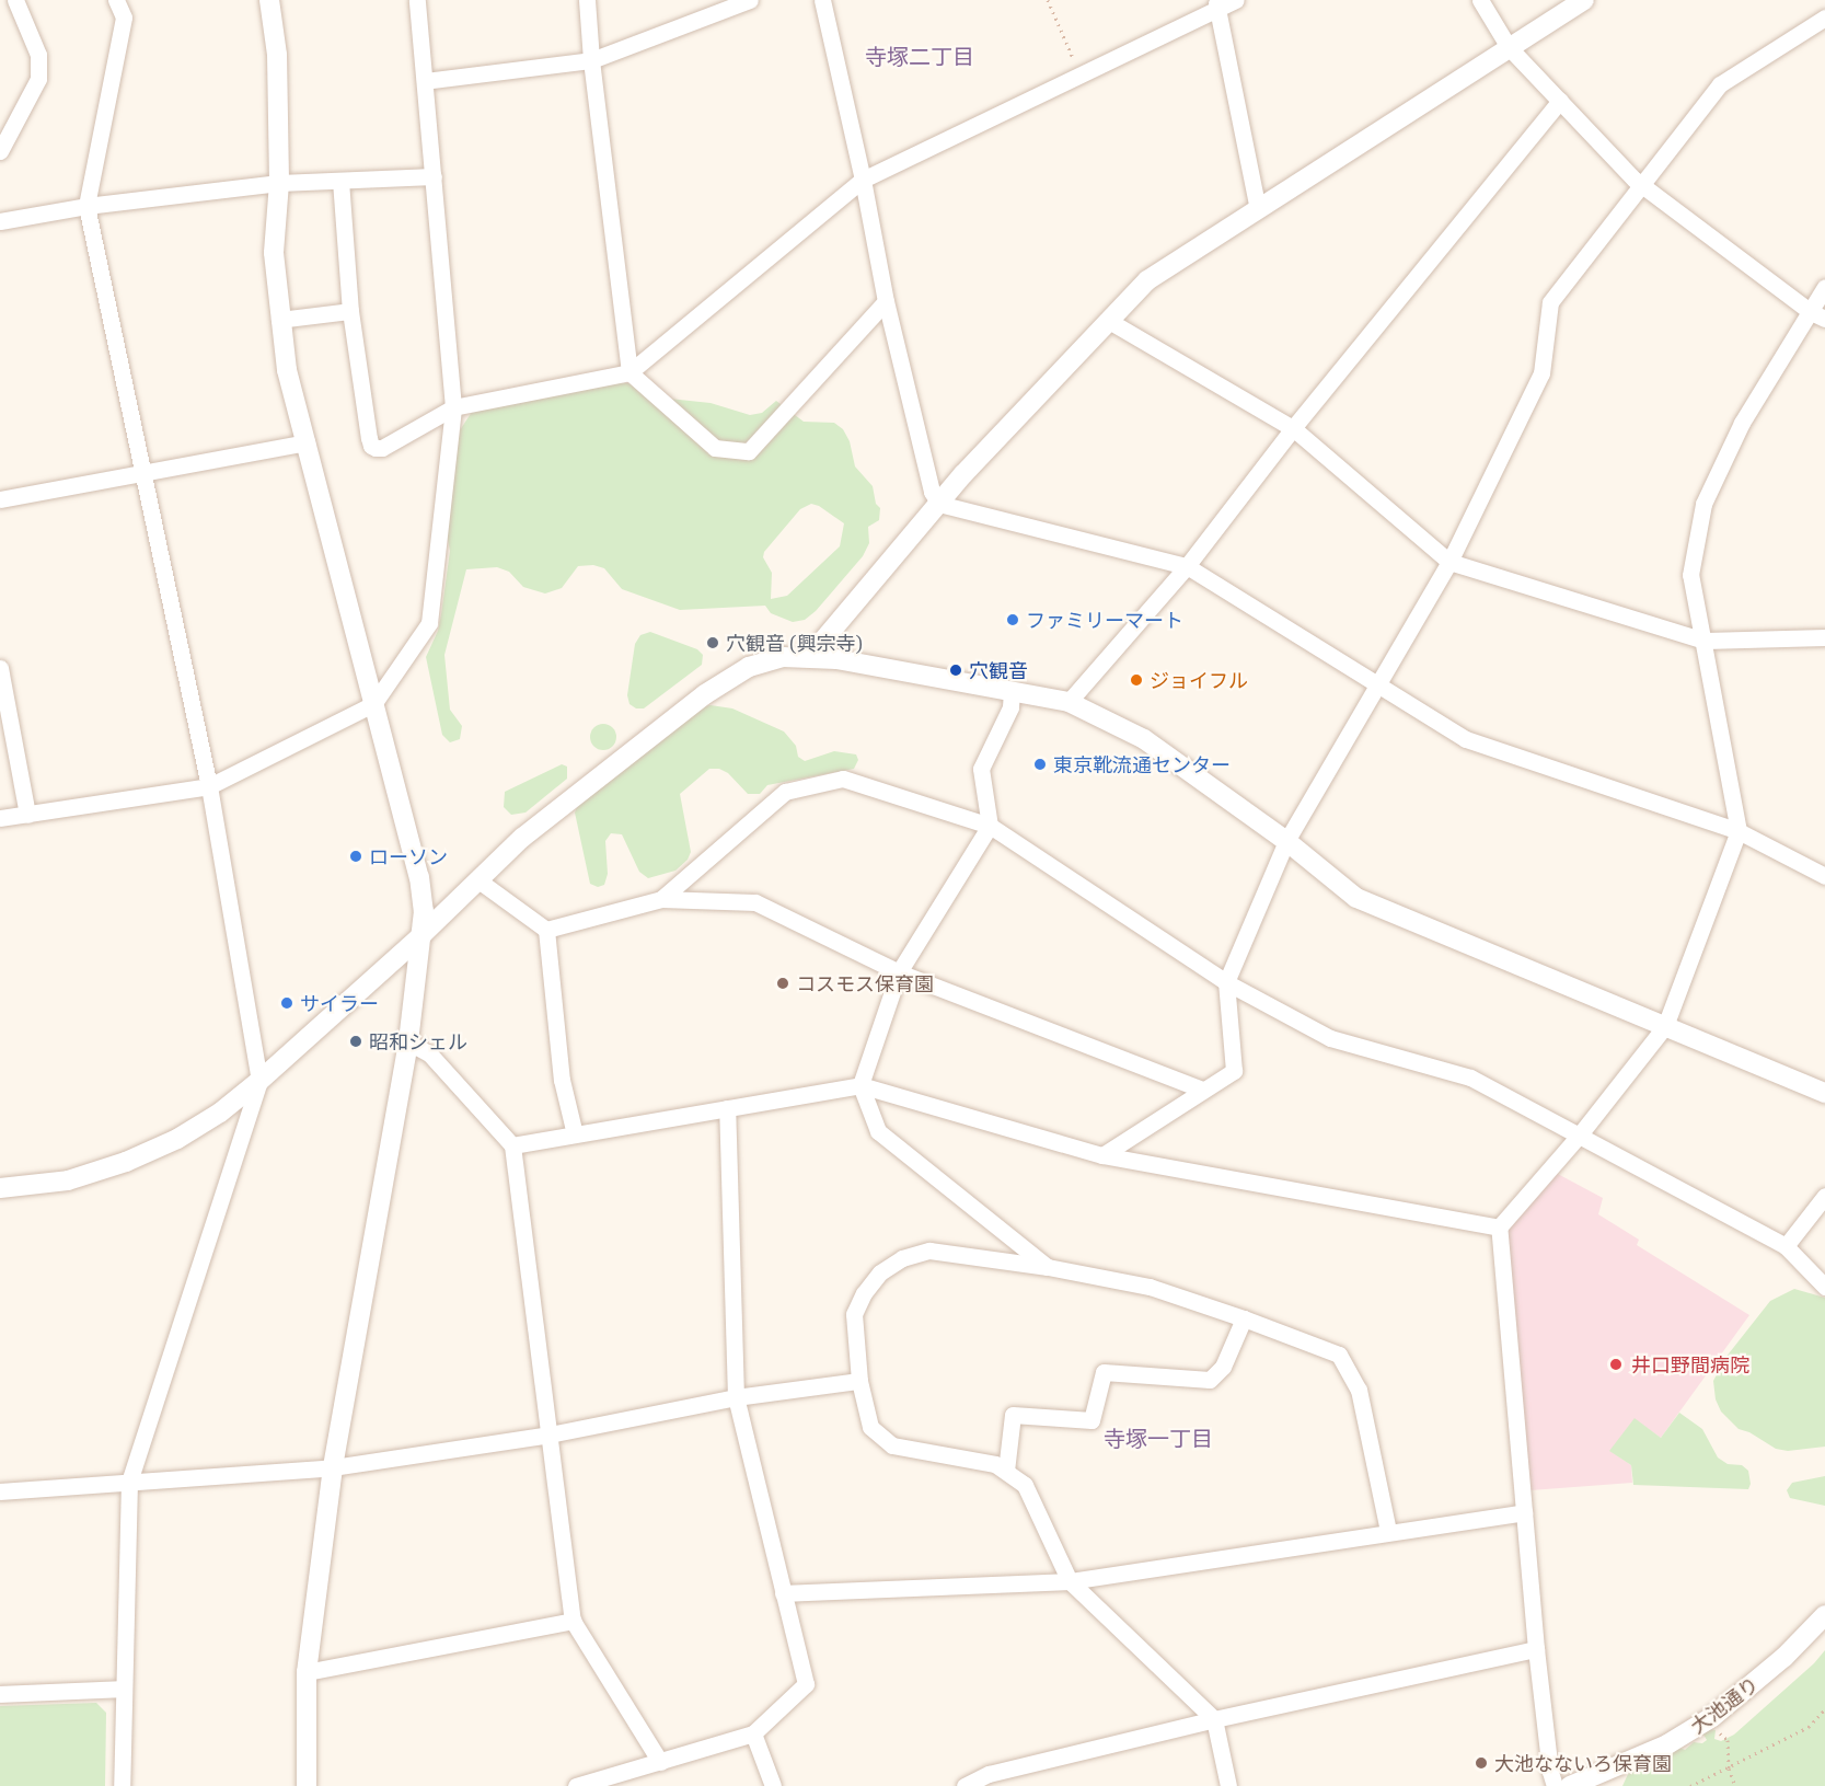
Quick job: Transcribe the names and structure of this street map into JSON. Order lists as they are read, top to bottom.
{
  "streets": {
    "street": ["大池通り"]
  },
  "districts": ["寺塚二丁目", "寺塚一丁目"],
  "places": [
    "ファミリーマート",
    "穴観音 (興宗寺)",
    "穴観音",
    "ジョイフル",
    "東京靴流通センター",
    "ローソン",
    "コスモス保育園",
    "サイラー",
    "昭和シェル",
    "井口野間病院",
    "大池なないろ保育園"
  ]
}
